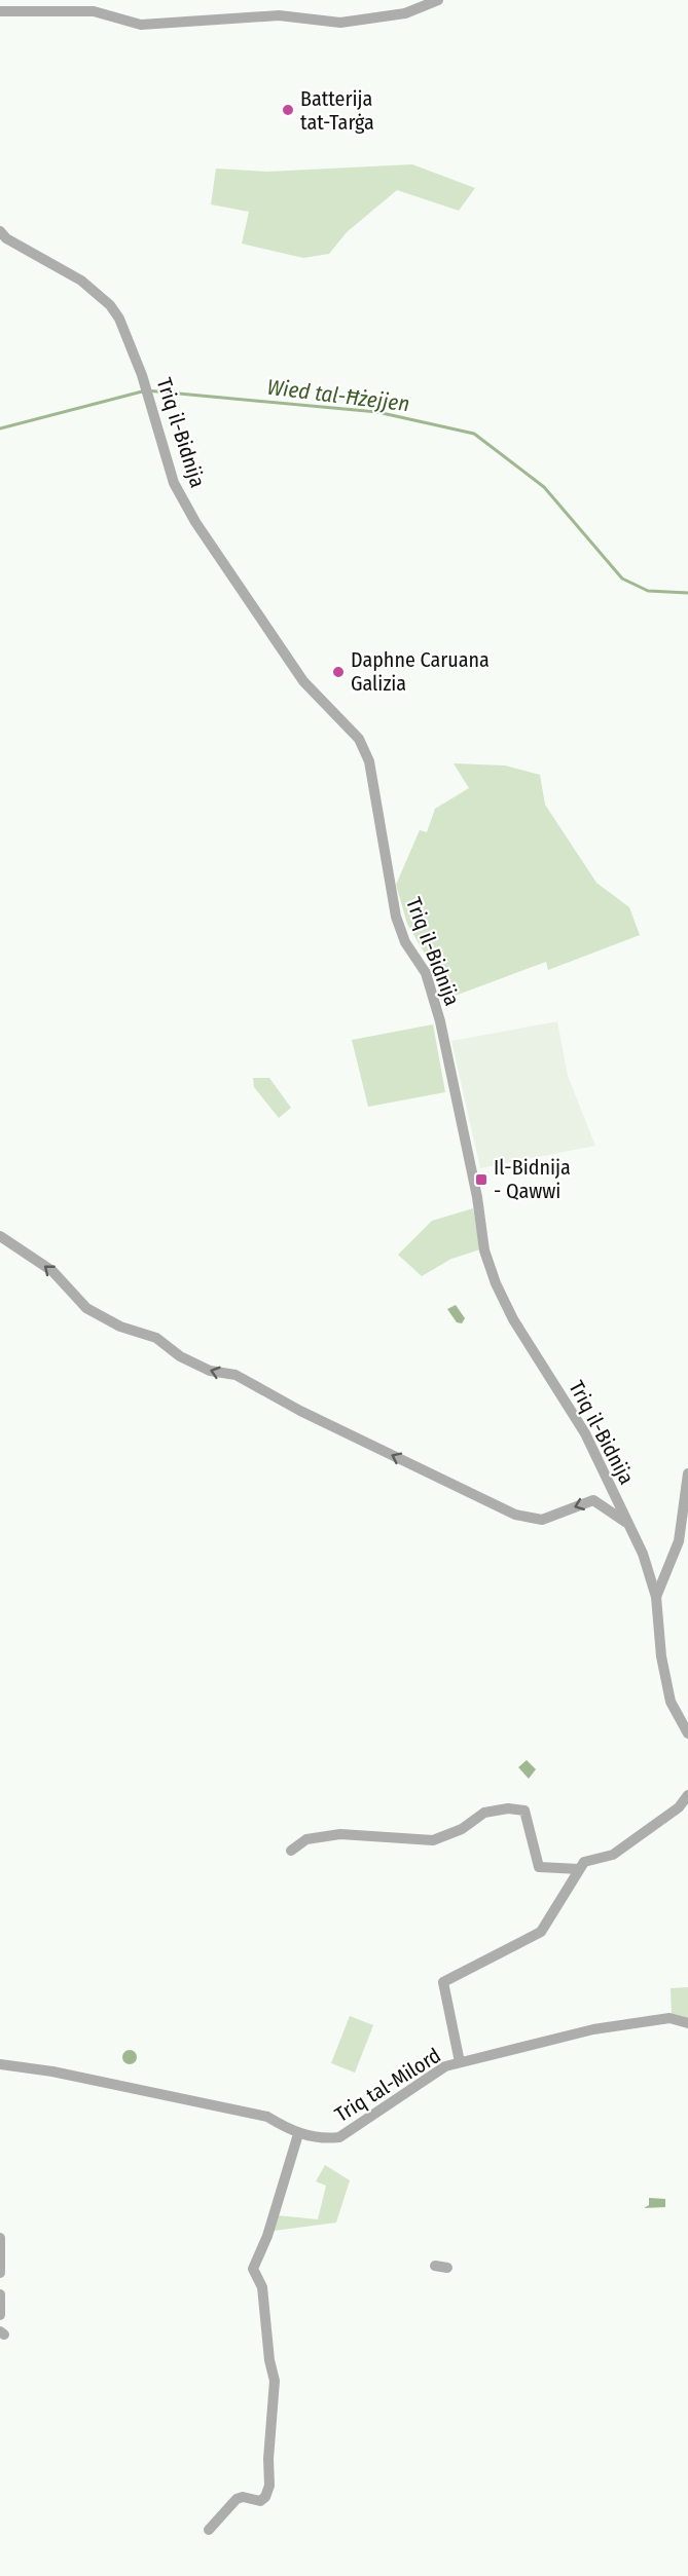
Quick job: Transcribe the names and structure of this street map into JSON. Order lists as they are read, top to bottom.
{
  "streets": {
    "street": ["Triq il-Bidnija", "Triq tal-Milord"]
  },
  "water": ["Wied tal-Ħżejjen"],
  "places": {
    "other": ["Batterija tat-Tarġa", "Daphne Caruana Galizia"],
    "transit": ["Il-Bidnija - Qawwi"]
  }
}
